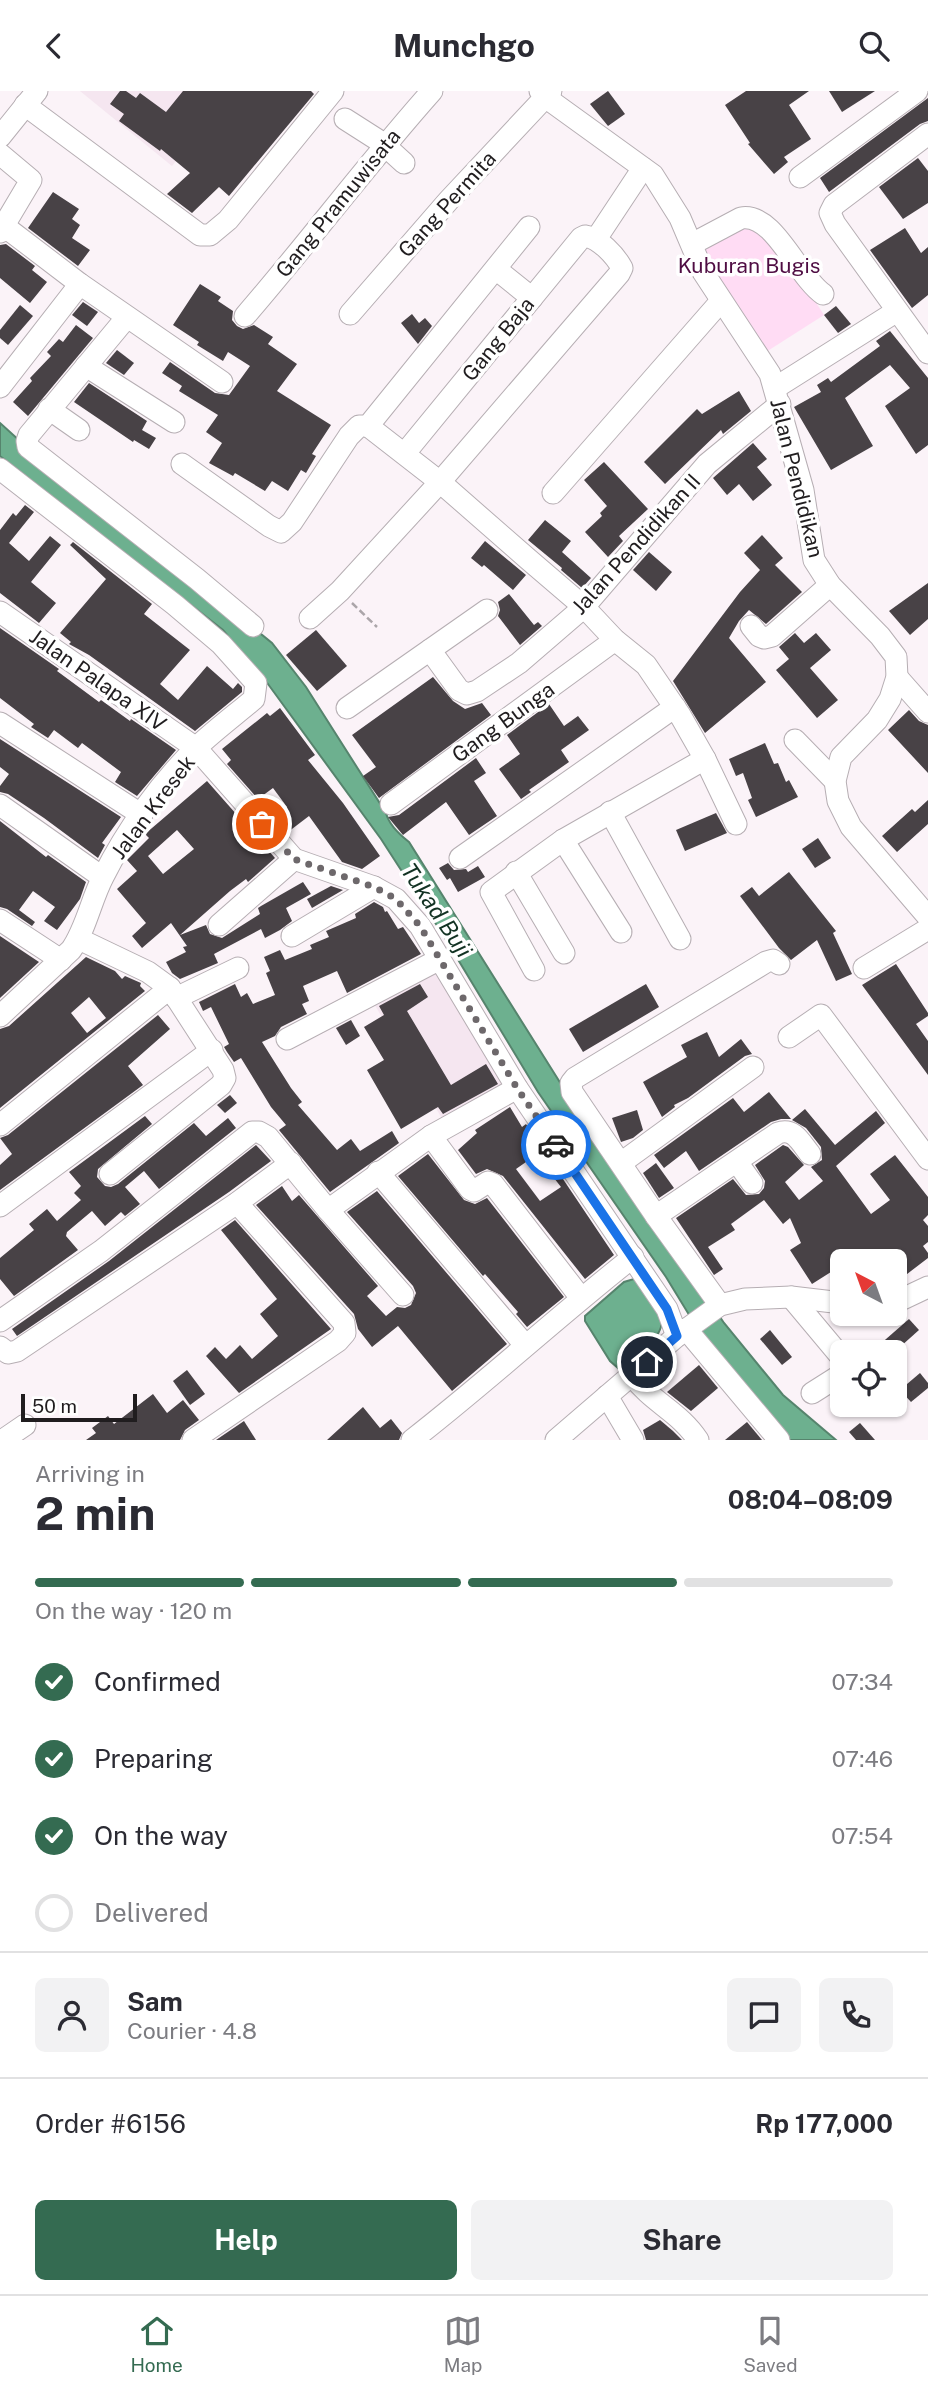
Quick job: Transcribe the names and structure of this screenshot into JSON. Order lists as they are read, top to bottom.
{
  "streets": {
    "street": [
      "Gang Pramuwisata",
      "Gang Permita",
      "Gang Baja",
      "Jalan Pendidikan",
      "Jalan Pendidikan II",
      "Jalan Palapa XIV",
      "Gang Bunga",
      "Jalan Kresek"
    ]
  },
  "crossings": [
    ["Gang Permita", "Jalan Pendidikan"],
    ["Gang Baja", "Jalan Pendidikan"],
    ["Jalan Pendidikan", "Jalan Pendidikan II"],
    ["Jalan Palapa XIV", "Jalan Kresek"]
  ],
  "water": ["Tukad Buji"],
  "parks": ["Kuburan Bugis"],
  "scale_bar": "50 m",
  "north": "top left",
  "page": {
    "header": "Munchgo",
    "scale": "50 m",
    "heading": ["2 min", "Arriving in", "08:04–08:09"],
    "panel": [
      "Sam",
      "Courier · 4.8",
      "Order #6156",
      "Rp 177,000"
    ],
    "bar": "On the way · 120 m",
    "list": [
      ["Confirmed", "07:34"],
      ["Preparing", "07:46"],
      ["On the way", "07:54"],
      "Delivered"
    ],
    "buttons": ["Help", "Share"],
    "tabs": ["Home", "Map", "Saved"]
  }
}
